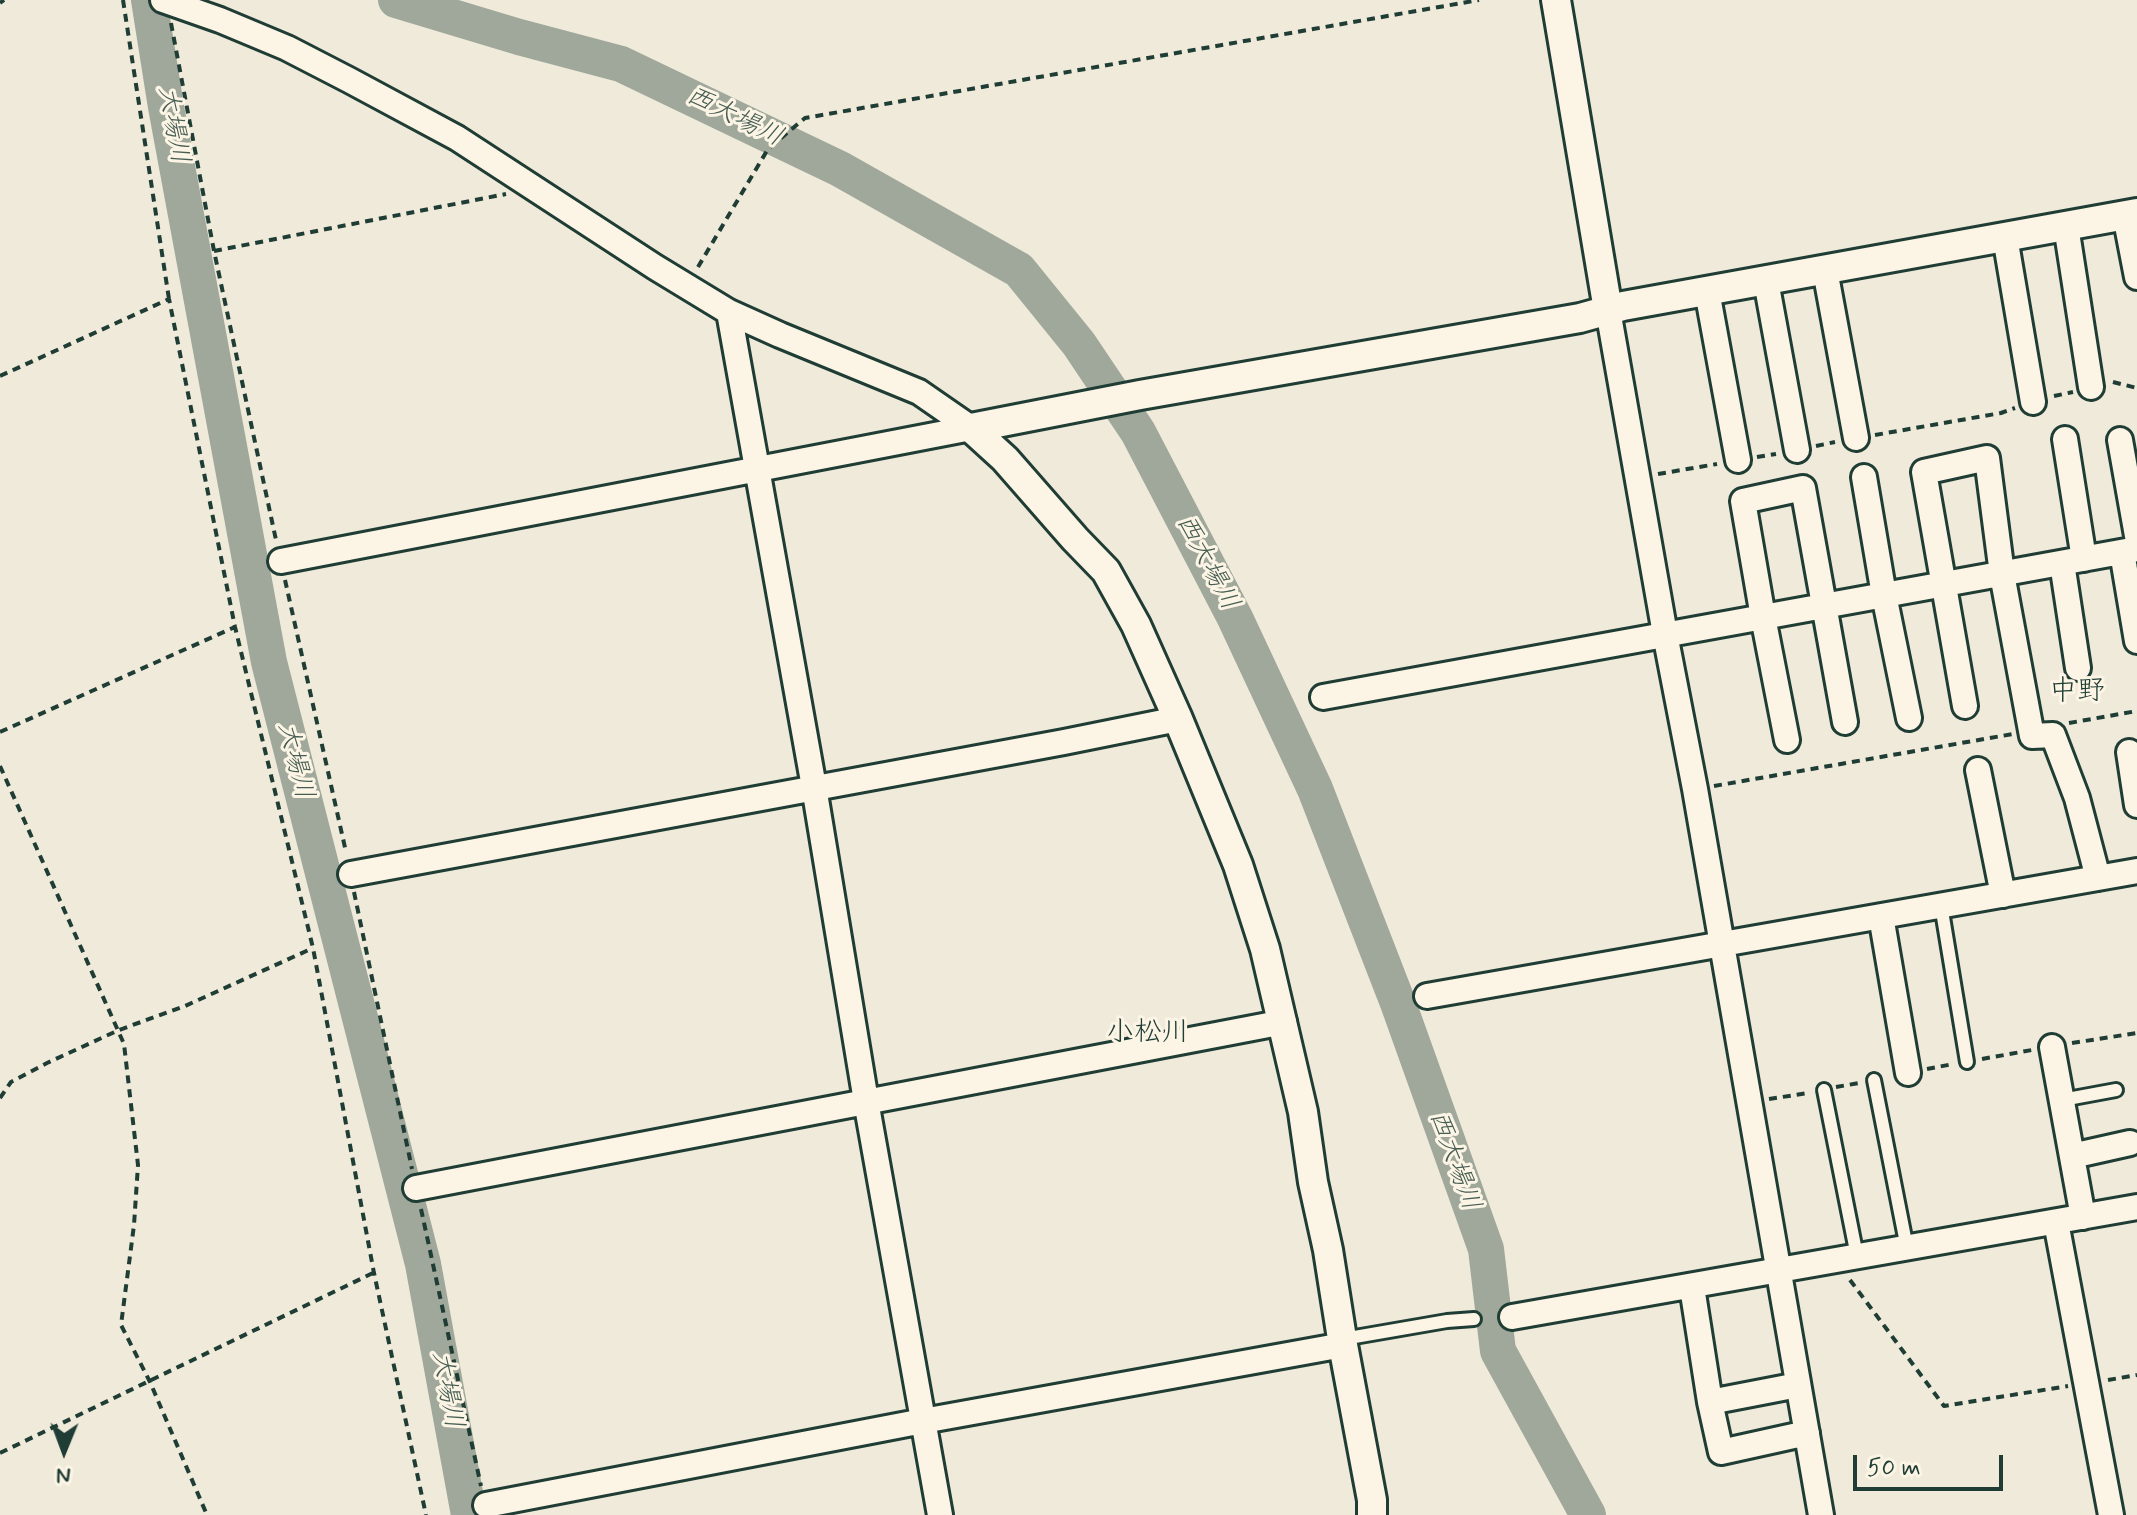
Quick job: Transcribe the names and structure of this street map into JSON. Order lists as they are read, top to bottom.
{
  "districts": ["中野", "小松川"],
  "water": ["西大場川", "大場川"],
  "scale_bar": "50 m",
  "north": "bottom"
}
